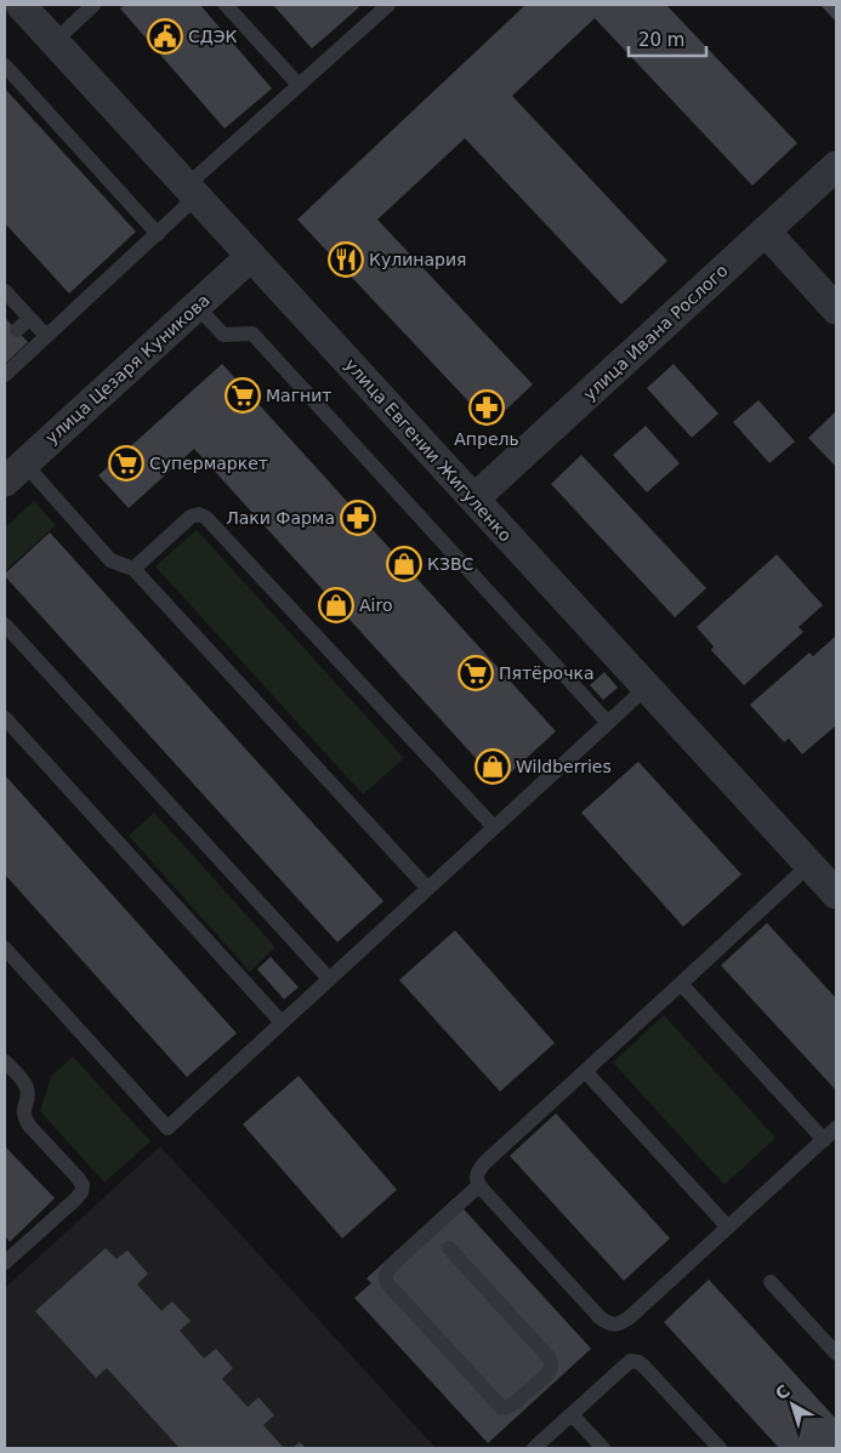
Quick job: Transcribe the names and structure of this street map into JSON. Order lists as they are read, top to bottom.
{
  "streets": {
    "street": ["улица Ивана Рослого", "улица Цезаря Куникова", "улица Евгении Жигуленко"]
  },
  "crossings": [
    ["улица Ивана Рослого", "улица Евгении Жигуленко"],
    ["улица Цезаря Куникова", "улица Евгении Жигуленко"]
  ],
  "places": {
    "public building": ["СДЭК"],
    "restaurant": ["Кулинария"],
    "supermarket": ["Магнит", "Супермаркет", "Пятёрочка"],
    "pharmacy": ["Апрель", "Лаки Фарма"],
    "shop": ["КЗВС", "Airo", "Wildberries"]
  },
  "scale_bar": "20 m",
  "north": "top left"
}
